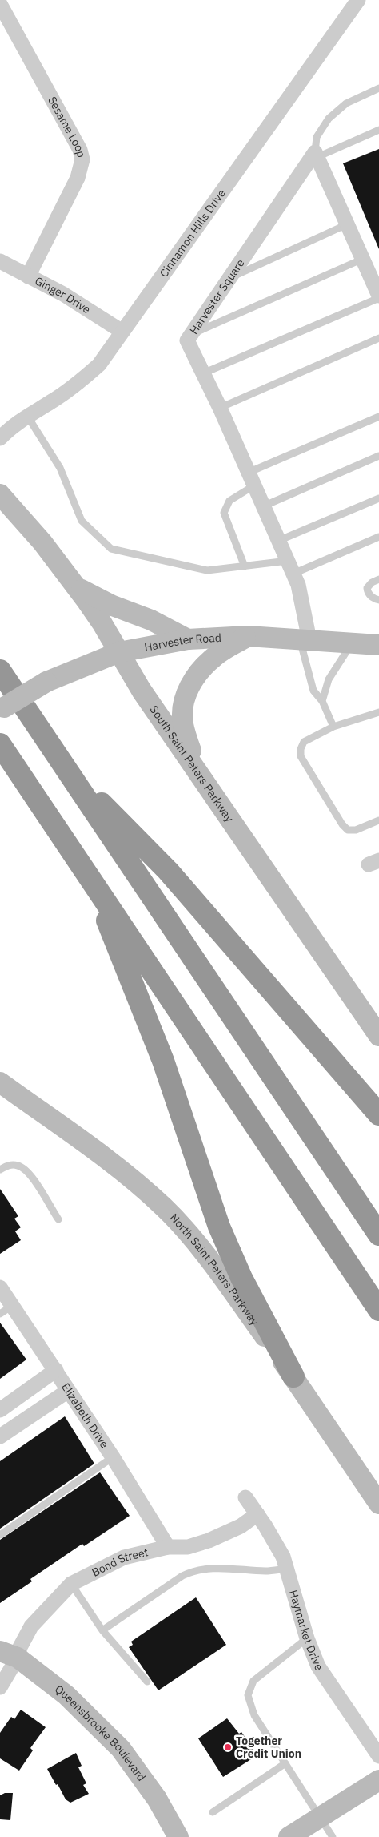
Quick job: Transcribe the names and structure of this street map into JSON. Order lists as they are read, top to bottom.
{
  "streets": {
    "main road": [
      "Harvester Road",
      "South Saint Peters Parkway",
      "North Saint Peters Parkway",
      "Queensbrooke Boulevard"
    ],
    "street": [
      "Sesame Loop",
      "Cinnamon Hills Drive",
      "Ginger Drive",
      "Harvester Square",
      "Elizabeth Drive",
      "Bond Street",
      "Haymarket Drive"
    ]
  },
  "crossings": [
    ["Sesame Loop", "Ginger Drive"],
    ["Cinnamon Hills Drive", "Ginger Drive"],
    ["Harvester Square", "Harvester Road"],
    ["Harvester Road", "South Saint Peters Parkway"],
    ["Elizabeth Drive", "Bond Street"],
    ["Bond Street", "Haymarket Drive"],
    ["Bond Street", "Queensbrooke Boulevard"]
  ],
  "places": ["Together Credit Union"]
}
